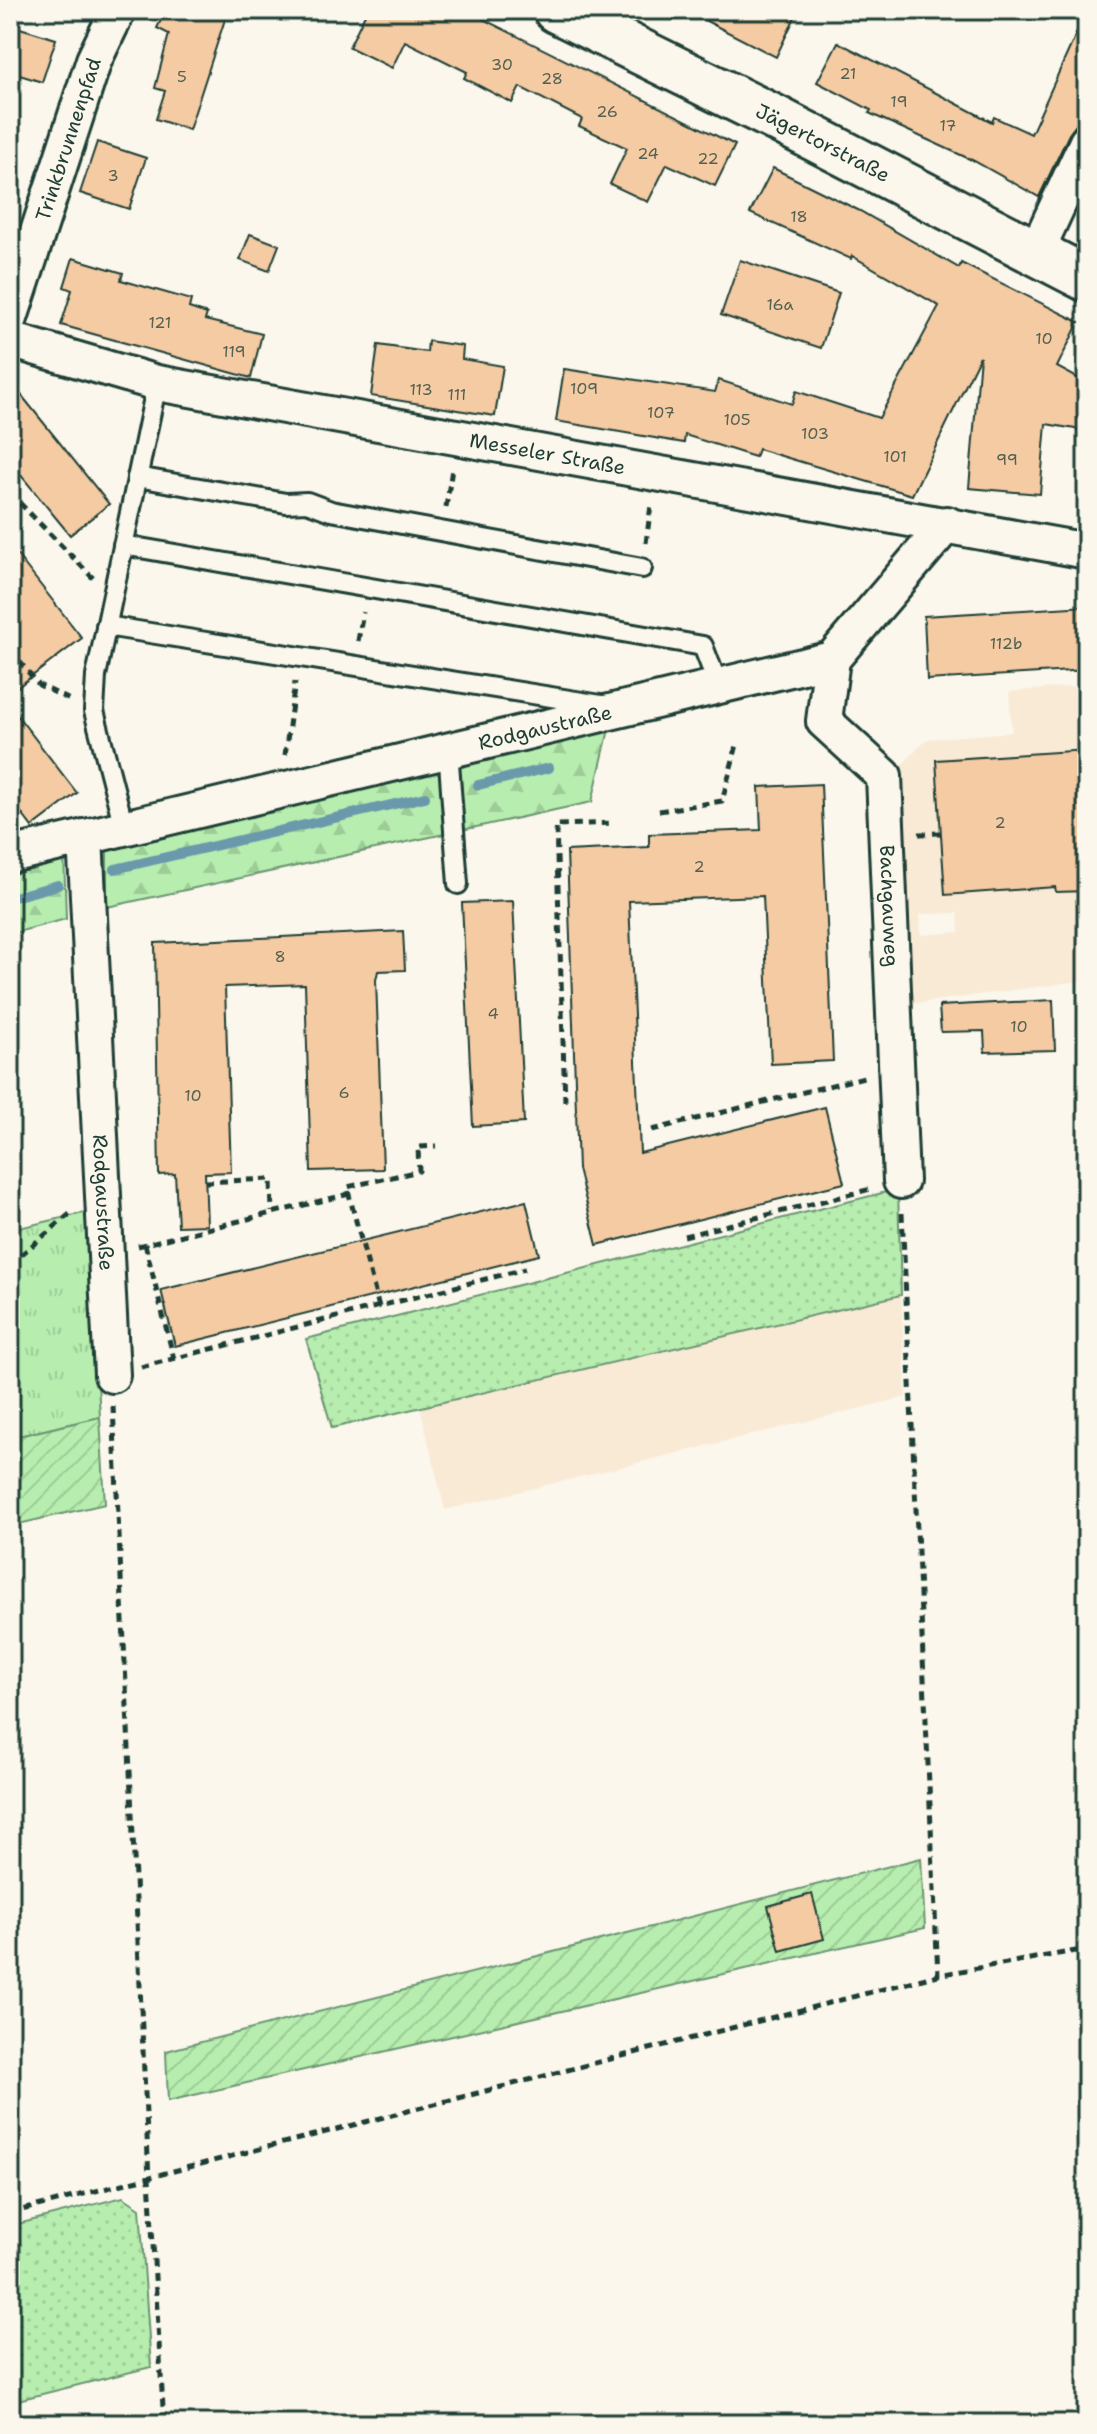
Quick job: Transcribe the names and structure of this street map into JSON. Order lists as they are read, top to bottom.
{
  "streets": {
    "street": [
      "Trinkbrunnenpfad",
      "Jägertorstraße",
      "Messeler Straße",
      "Rodgaustraße",
      "Bachgauweg"
    ]
  },
  "crossings": [
    ["Rodgaustraße", "Bachgauweg"]
  ],
  "house_numbers": [
    "30",
    "21",
    "5",
    "28",
    "19",
    "26",
    "17",
    "24",
    "22",
    "3",
    "18",
    "16a",
    "121",
    "10",
    "119",
    "109",
    "113",
    "111",
    "107",
    "105",
    "103",
    "101",
    "99",
    "112b",
    "2",
    "2",
    "8",
    "4",
    "10",
    "6",
    "10"
  ]
}
